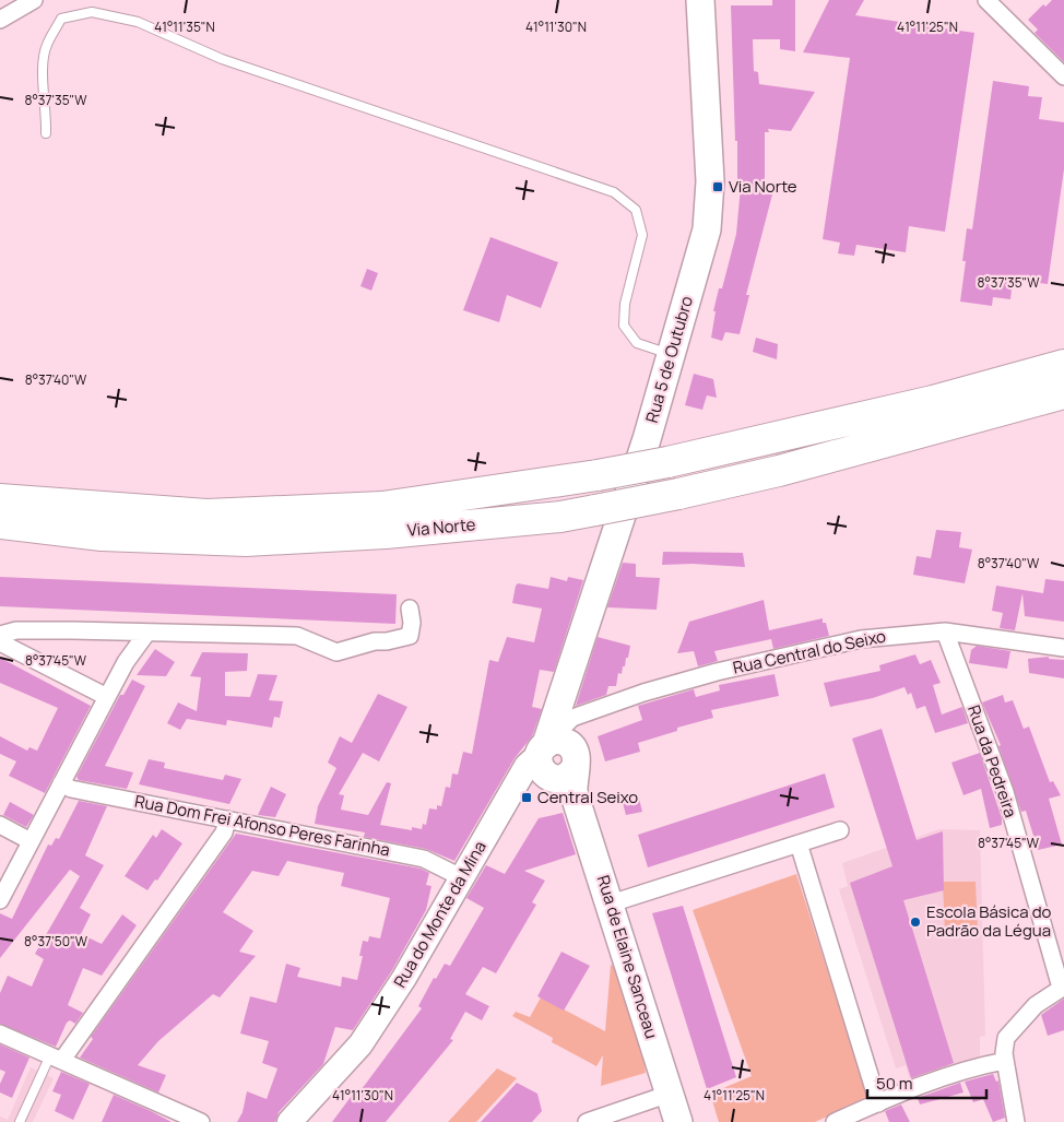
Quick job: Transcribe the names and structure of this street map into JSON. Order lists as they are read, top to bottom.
{
  "streets": {
    "highway": ["Via Norte"],
    "main road": ["Rua 5 de Outubro", "Rua do Monte da Mina", "Rua de Elaine Sanceau"],
    "street": ["Rua Central do Seixo", "Rua da Pedreira", "Rua Dom Frei Afonso Peres Farinha"]
  },
  "crossings": [
    ["Rua 5 de Outubro", "Rua Central do Seixo"],
    ["Rua 5 de Outubro", "Rua do Monte da Mina"],
    ["Rua 5 de Outubro", "Rua de Elaine Sanceau"],
    ["Rua Central do Seixo", "Rua da Pedreira"],
    ["Rua Central do Seixo", "Rua do Monte da Mina"],
    ["Rua Central do Seixo", "Rua de Elaine Sanceau"],
    ["Rua Dom Frei Afonso Peres Farinha", "Rua do Monte da Mina"],
    ["Rua do Monte da Mina", "Rua de Elaine Sanceau"]
  ],
  "places": {
    "transit": ["Via Norte", "Central Seixo"],
    "other": ["Escola Básica do Padrão da Légua"]
  },
  "scale_bar": "50 m",
  "coordinates": [
    "41°11'35\"N",
    "41°11'30\"N",
    "41°11'25\"N",
    "8°37'35\"W",
    "8°37'40\"W",
    "8°37'45\"W",
    "8°37'50\"W"
  ]
}
